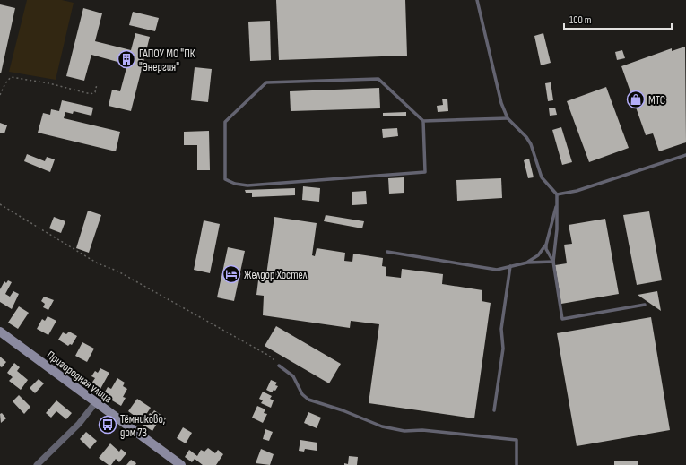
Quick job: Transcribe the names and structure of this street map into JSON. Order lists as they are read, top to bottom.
{
  "streets": {
    "street": ["Пригородная улица"]
  },
  "places": {
    "building": ["ГАПОУ МО \"ПК \"Энергия\""],
    "shop": ["МТС"],
    "hotel": ["Желдор Хостел"],
    "bus stop": ["Тёмниково, дом 73"]
  },
  "scale_bar": "100 m"
}
